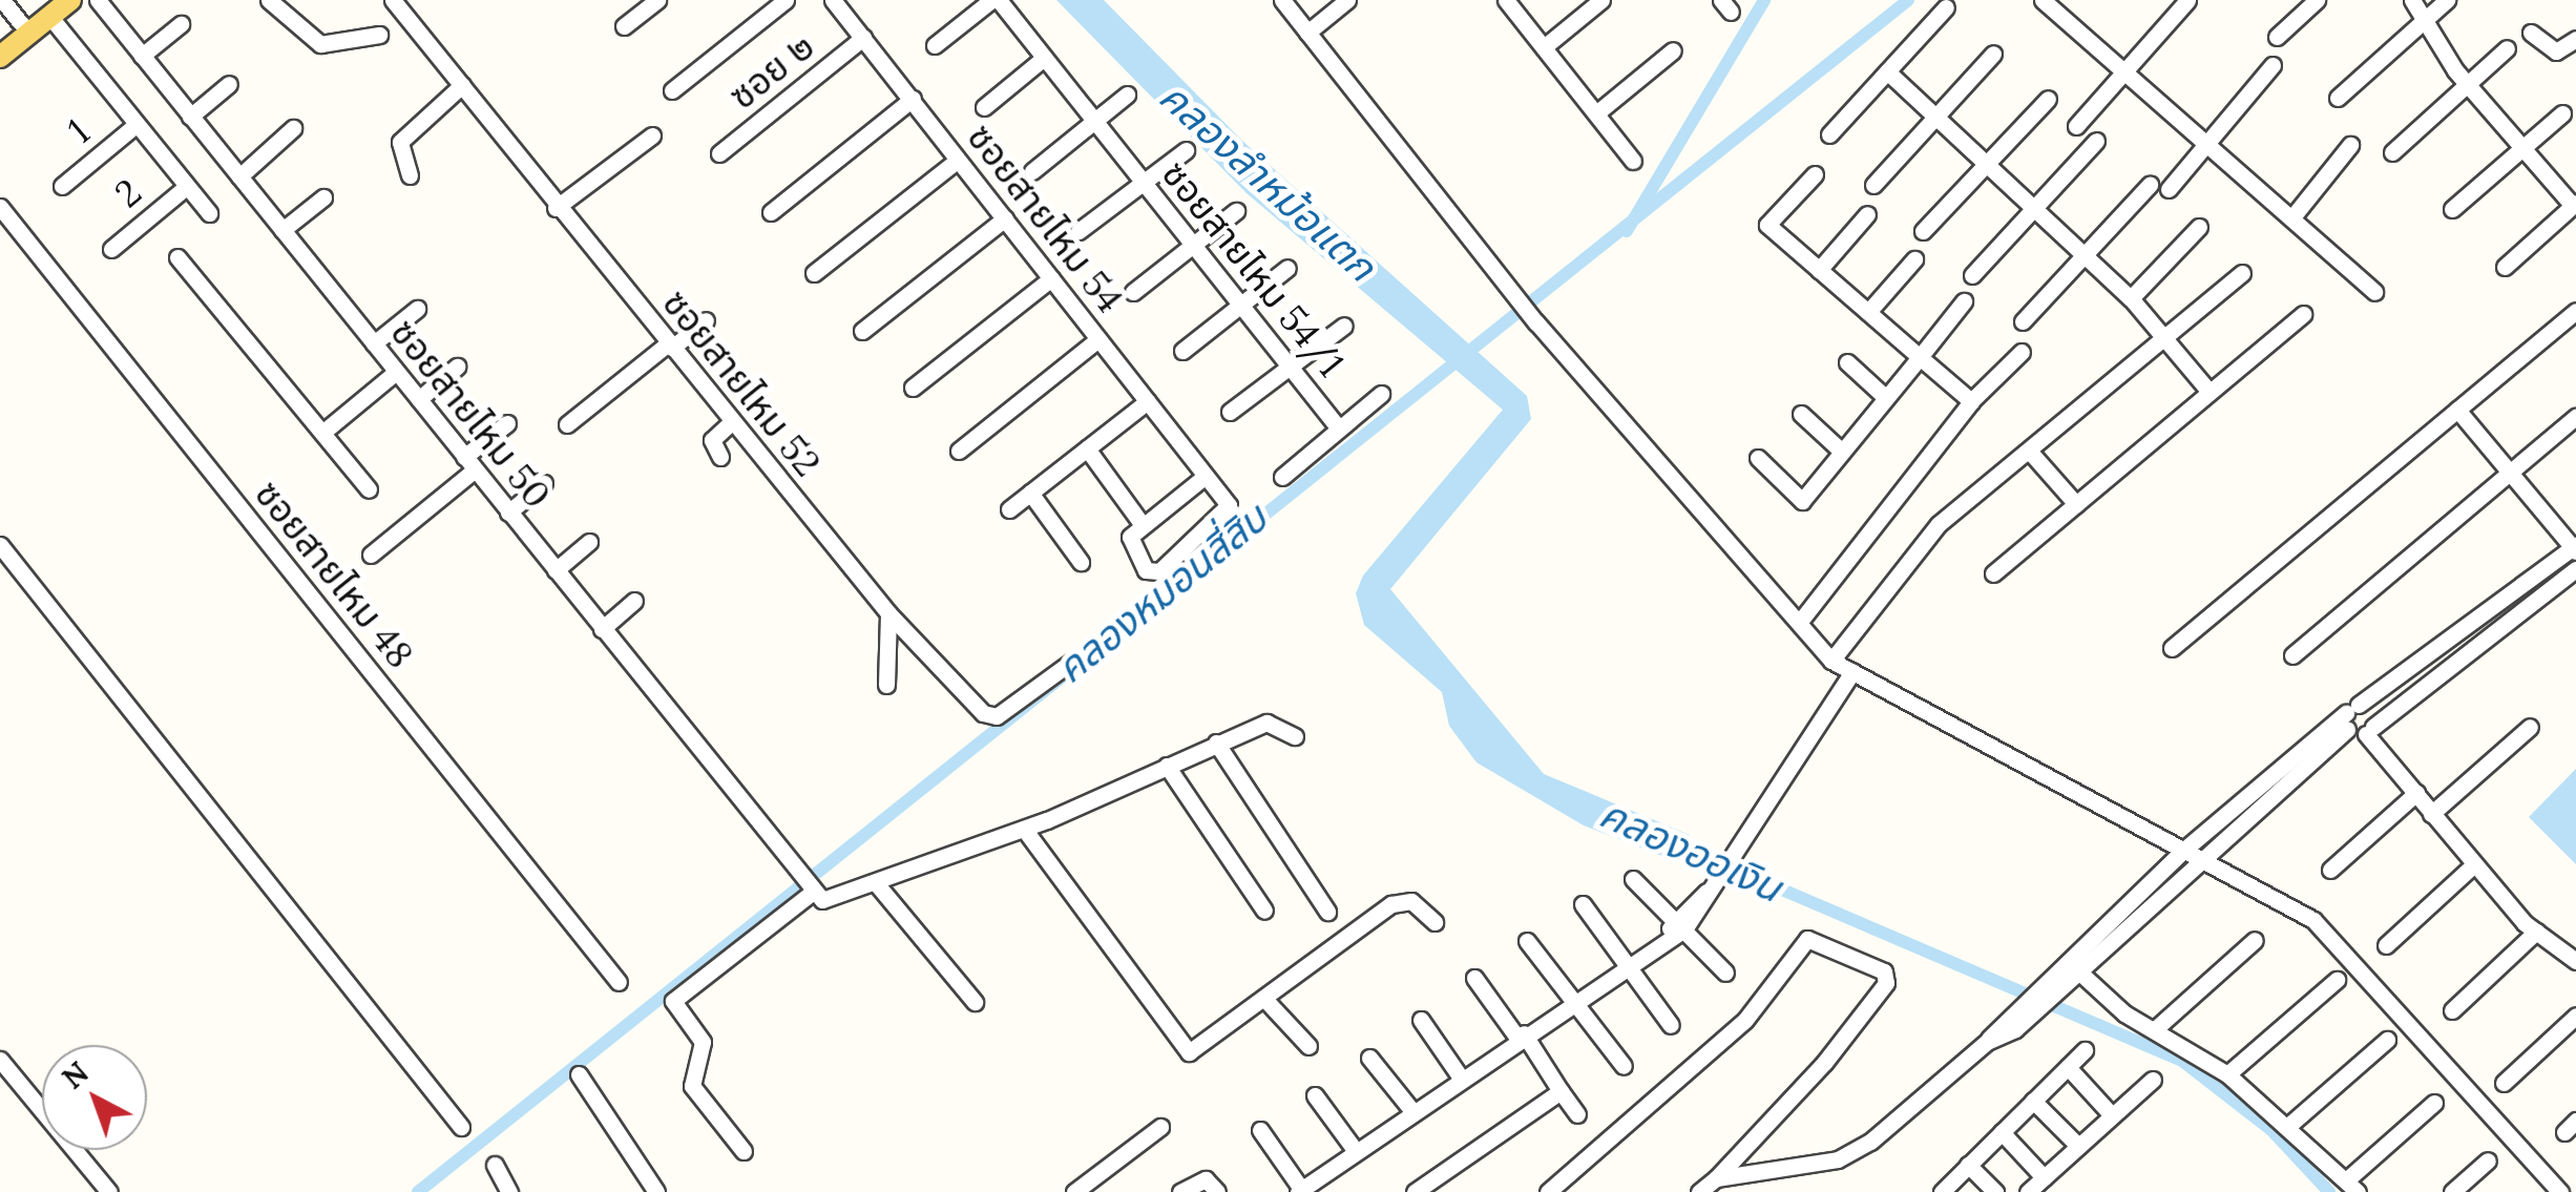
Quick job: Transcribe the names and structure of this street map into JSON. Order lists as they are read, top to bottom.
{
  "streets": {
    "street": [
      "ซอย ๒",
      "1",
      "2",
      "ซอยสายไหม 54",
      "ซอยสายไหม 54/1",
      "ซอยสายไหม 52",
      "ซอยสายไหม 50",
      "ซอยสายไหม 48"
    ]
  },
  "crossings": [
    ["ซอย ๒", "ซอยสายไหม 54"]
  ],
  "water": ["คลองลำหม้อแตก", "คลองหมอนสี่สิบ", "คลองออเงิน"],
  "north": "top left"
}
